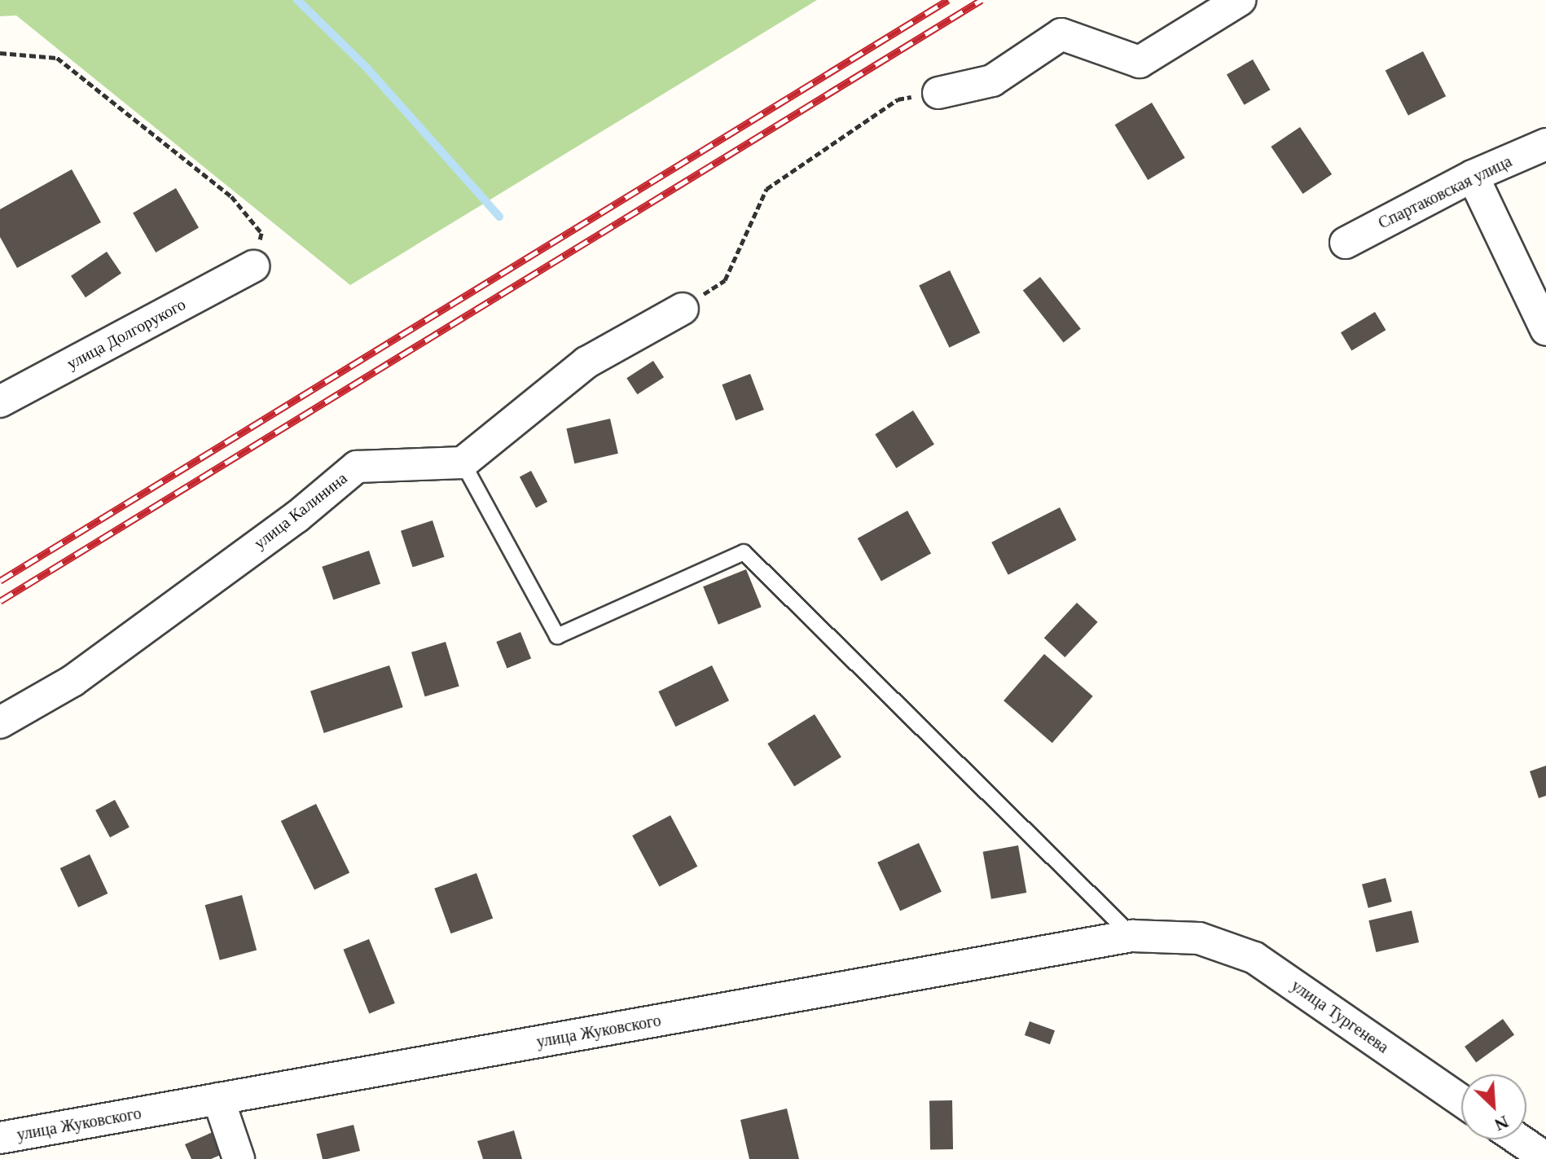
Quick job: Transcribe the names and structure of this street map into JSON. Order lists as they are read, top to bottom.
{
  "streets": {
    "street": [
      "Спартаковская улица",
      "улица Долгорукого",
      "улица Калинина",
      "улица Тургенева",
      "улица Жуковского"
    ]
  },
  "crossings": [
    ["улица Тургенева", "улица Жуковского"]
  ],
  "north": "bottom right"
}
